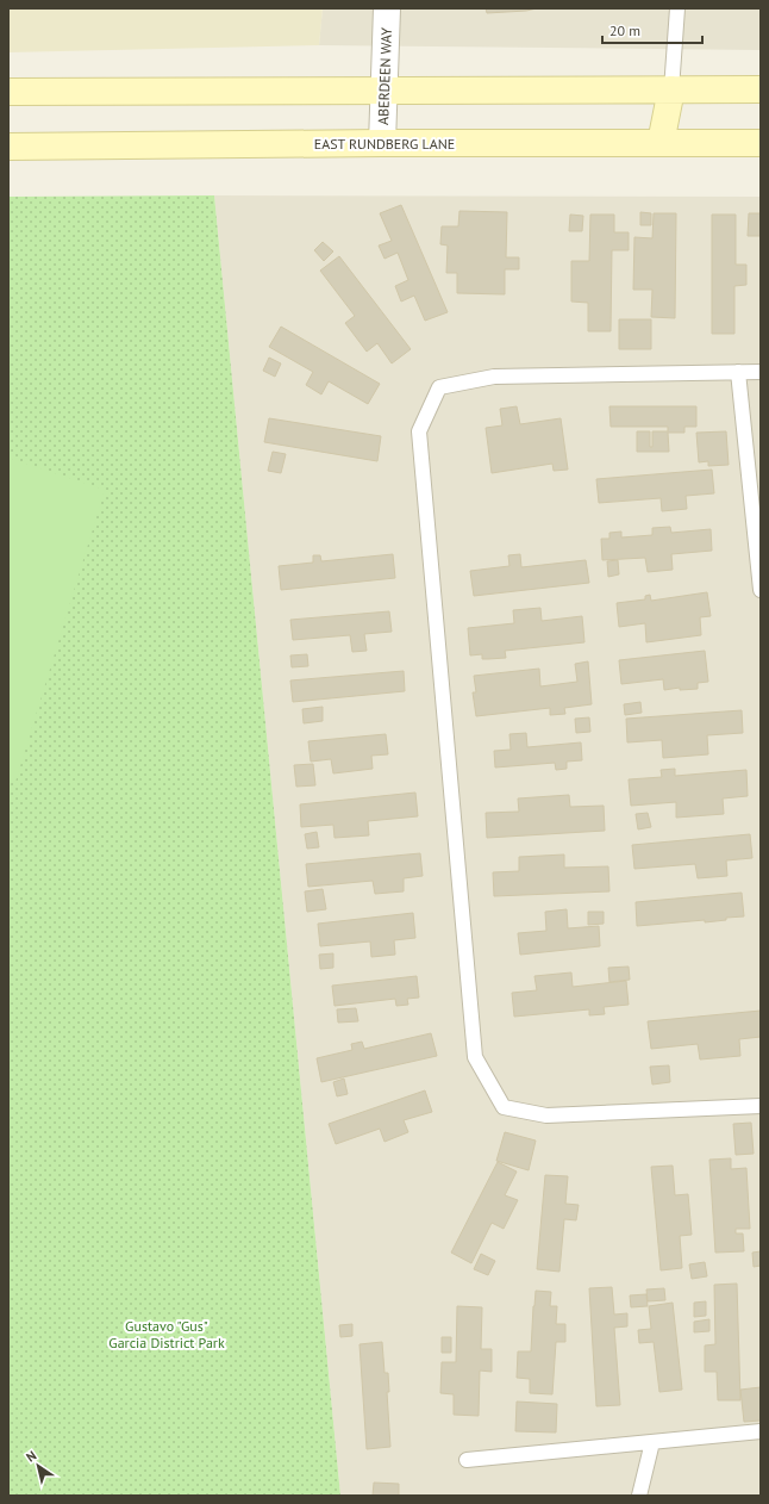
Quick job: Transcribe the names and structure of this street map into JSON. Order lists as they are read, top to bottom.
{
  "streets": {
    "main road": ["EAST RUNDBERG LANE"],
    "street": ["ABERDEEN WAY"]
  },
  "crossings": [
    ["ABERDEEN WAY", "EAST RUNDBERG LANE"]
  ],
  "parks": ["Gustavo \"Gus\" Garcia District Park"],
  "scale_bar": "20 m",
  "north": "top left"
}
